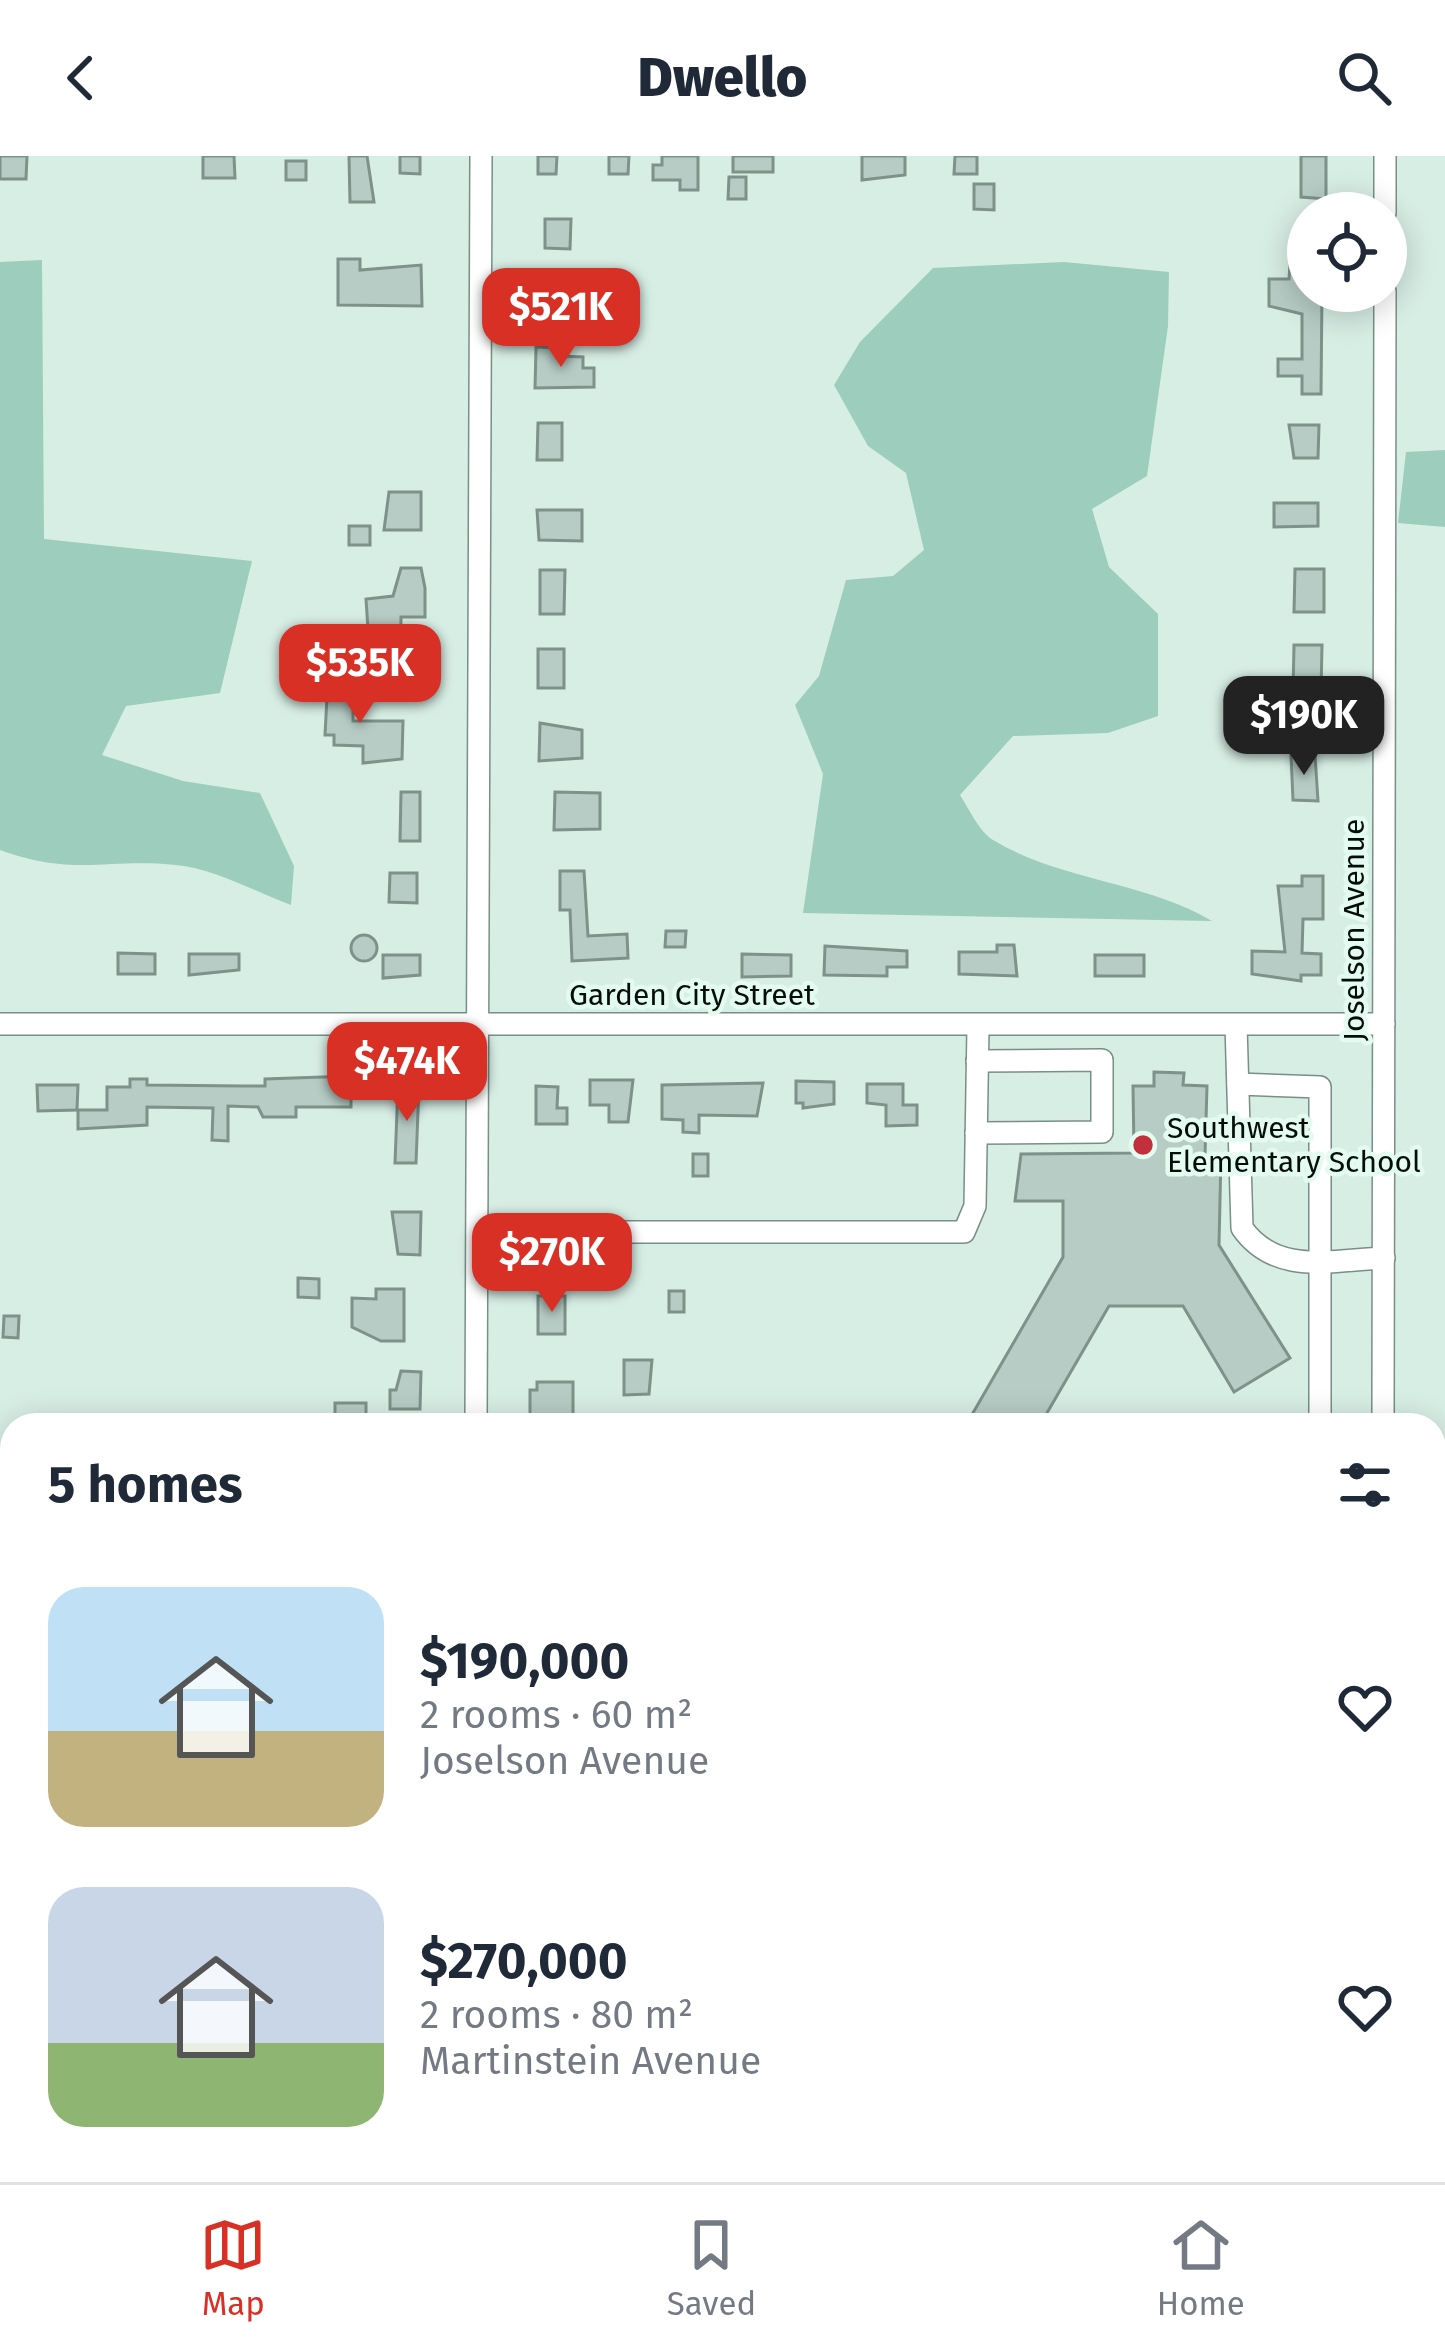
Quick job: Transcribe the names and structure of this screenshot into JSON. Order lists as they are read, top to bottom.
{
  "streets": {
    "street": ["Joselson Avenue", "Garden City Street"]
  },
  "crossings": [
    ["Joselson Avenue", "Garden City Street"]
  ],
  "places": ["Southwest Elementary School"],
  "page": {
    "header": "Dwello",
    "price": [
      "$521K",
      "$535K",
      "$190K",
      "$474K",
      "$270K"
    ],
    "heading": "5 homes",
    "list": [
      {
        "name": "$190,000",
        "note": "2 rooms · 60 m² · Joselson Avenue"
      },
      {
        "name": "$270,000",
        "note": "2 rooms · 80 m² · Martinstein Avenue"
      }
    ],
    "tabs": ["Map", "Saved", "Home"]
  }
}
